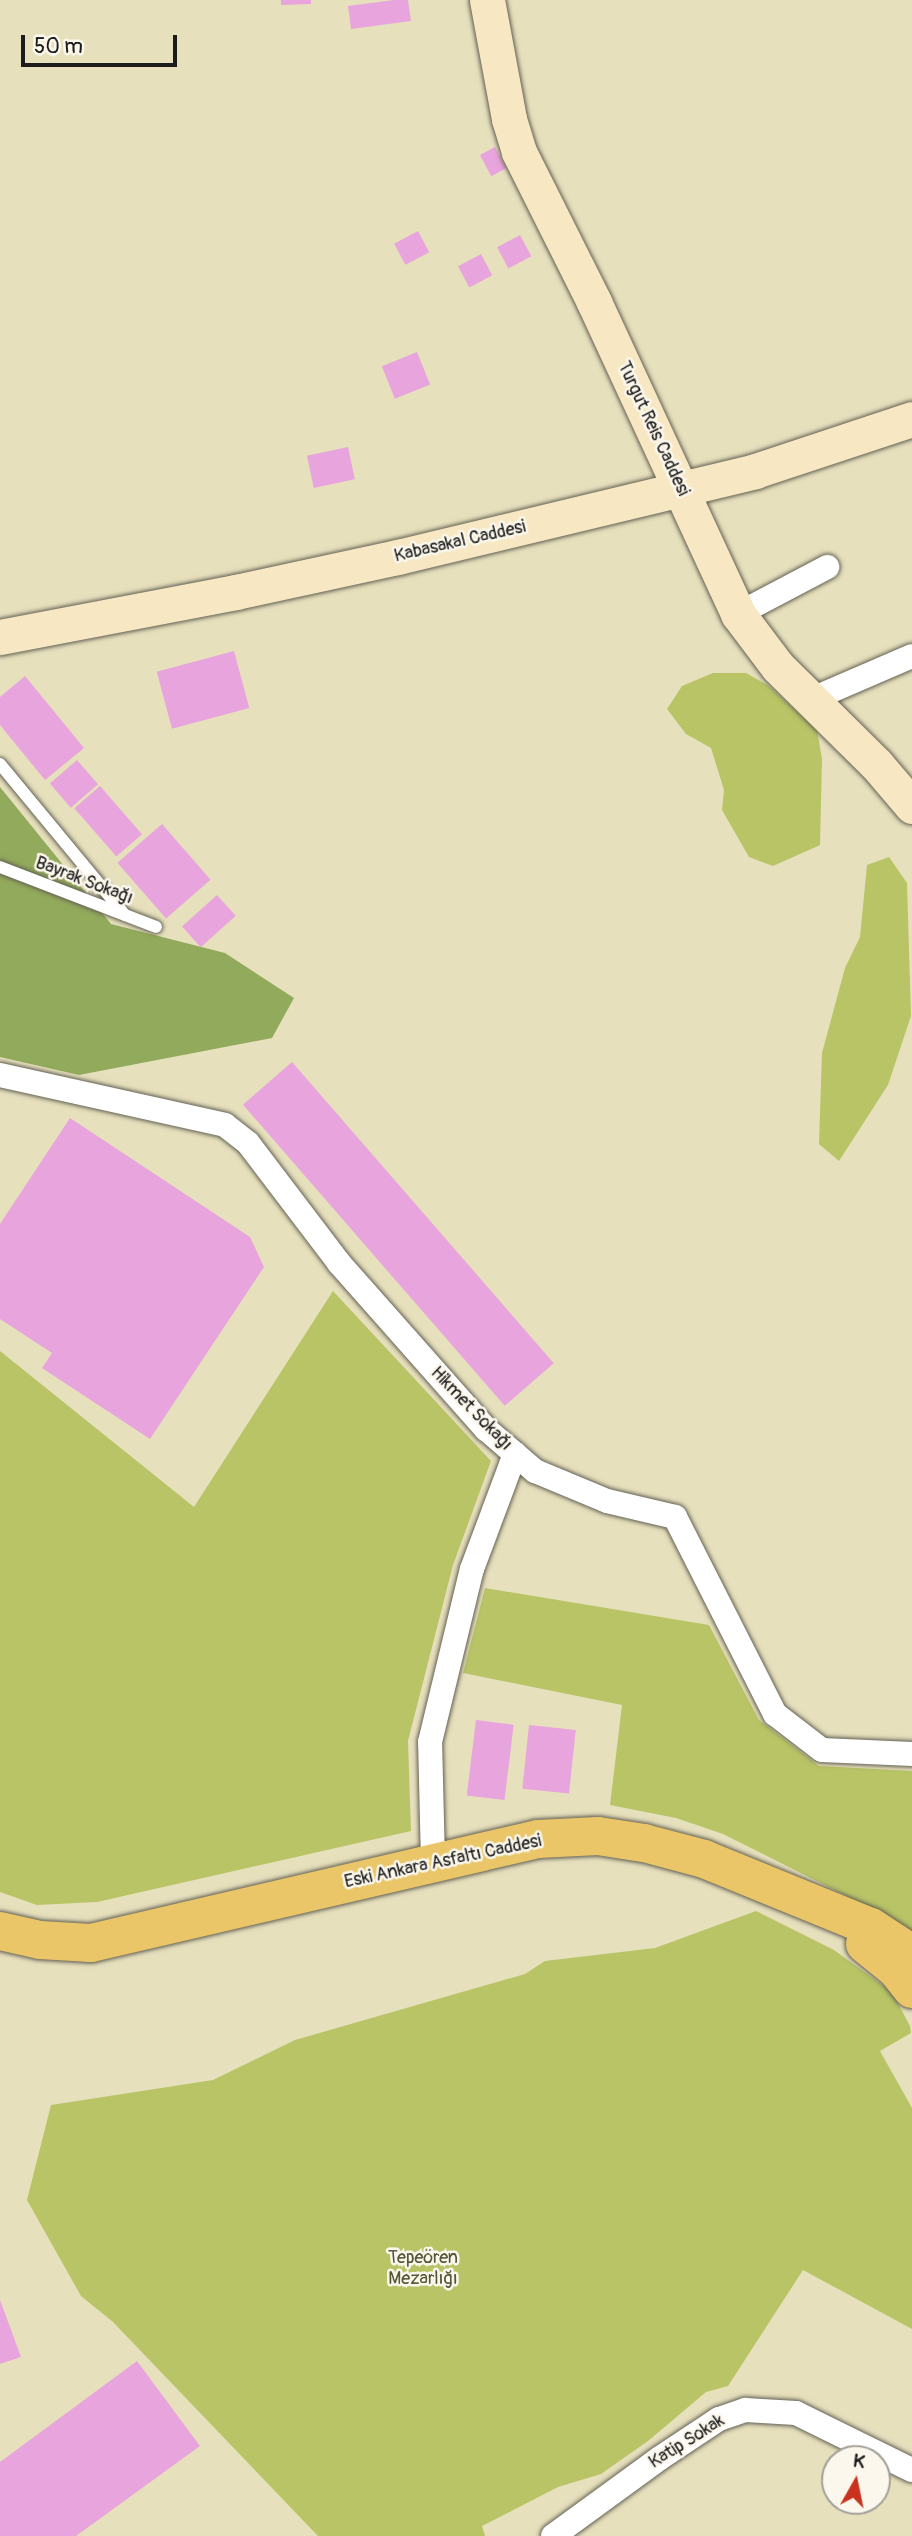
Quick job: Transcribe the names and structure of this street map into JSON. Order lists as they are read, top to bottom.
{
  "streets": {
    "main road": ["Eski Ankara Asfaltı Caddesi"],
    "street": [
      "Turgut Reis Caddesi",
      "Kabasakal Caddesi",
      "Hikmet Sokağı",
      "Katip Sokak"
    ],
    "lane": ["Bayrak Sokağı"]
  },
  "crossings": [
    ["Turgut Reis Caddesi", "Kabasakal Caddesi"]
  ],
  "parks": ["Tepeören Mezarlığı"],
  "scale_bar": "50 m",
  "north": "top"
}
